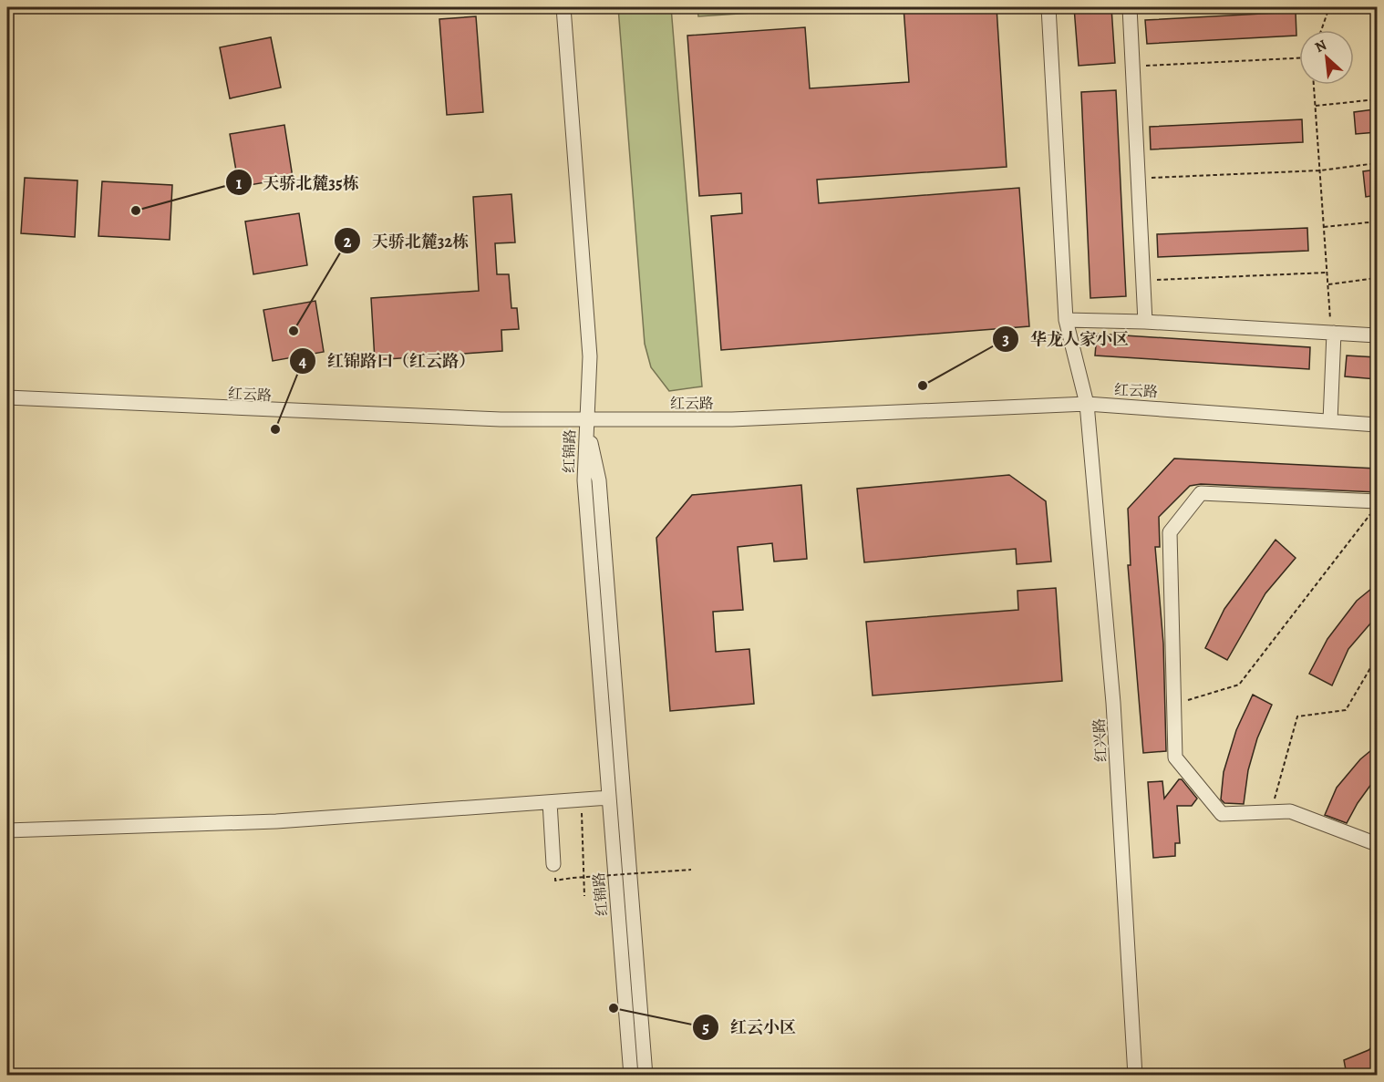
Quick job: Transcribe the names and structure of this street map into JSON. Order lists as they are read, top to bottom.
{
  "streets": {
    "street": ["红云路", "红锦路", "红兴路"]
  },
  "crossings": [
    ["红云路", "红锦路"],
    ["红云路", "红兴路"]
  ],
  "places": [
    "天骄北麓35栋",
    "天骄北麓32栋",
    "华龙人家小区",
    "红锦路口（红云路）",
    "红云小区"
  ],
  "north": "top left"
}
